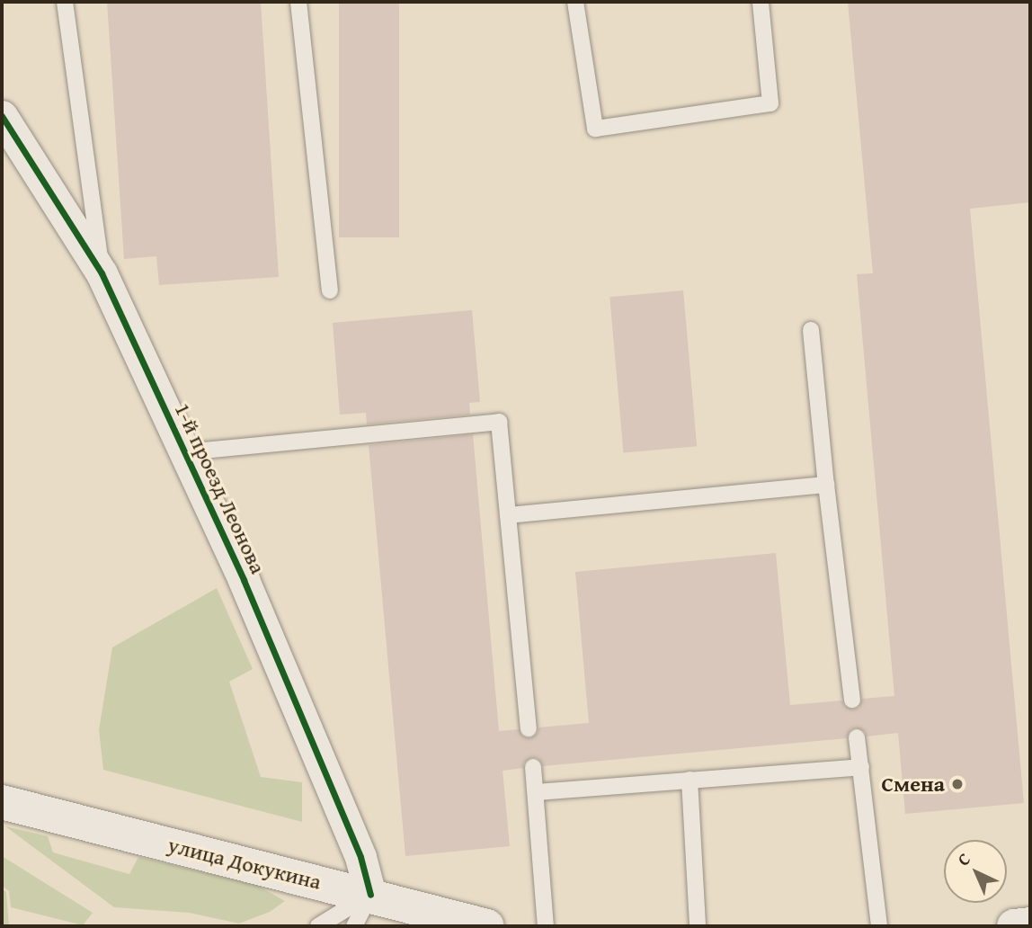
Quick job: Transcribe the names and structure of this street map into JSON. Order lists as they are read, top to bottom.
{
  "streets": {
    "street": ["1-й проезд Леонова", "улица Докукина"]
  },
  "crossings": [
    ["1-й проезд Леонова", "улица Докукина"]
  ],
  "places": ["Смена"],
  "north": "top left"
}
